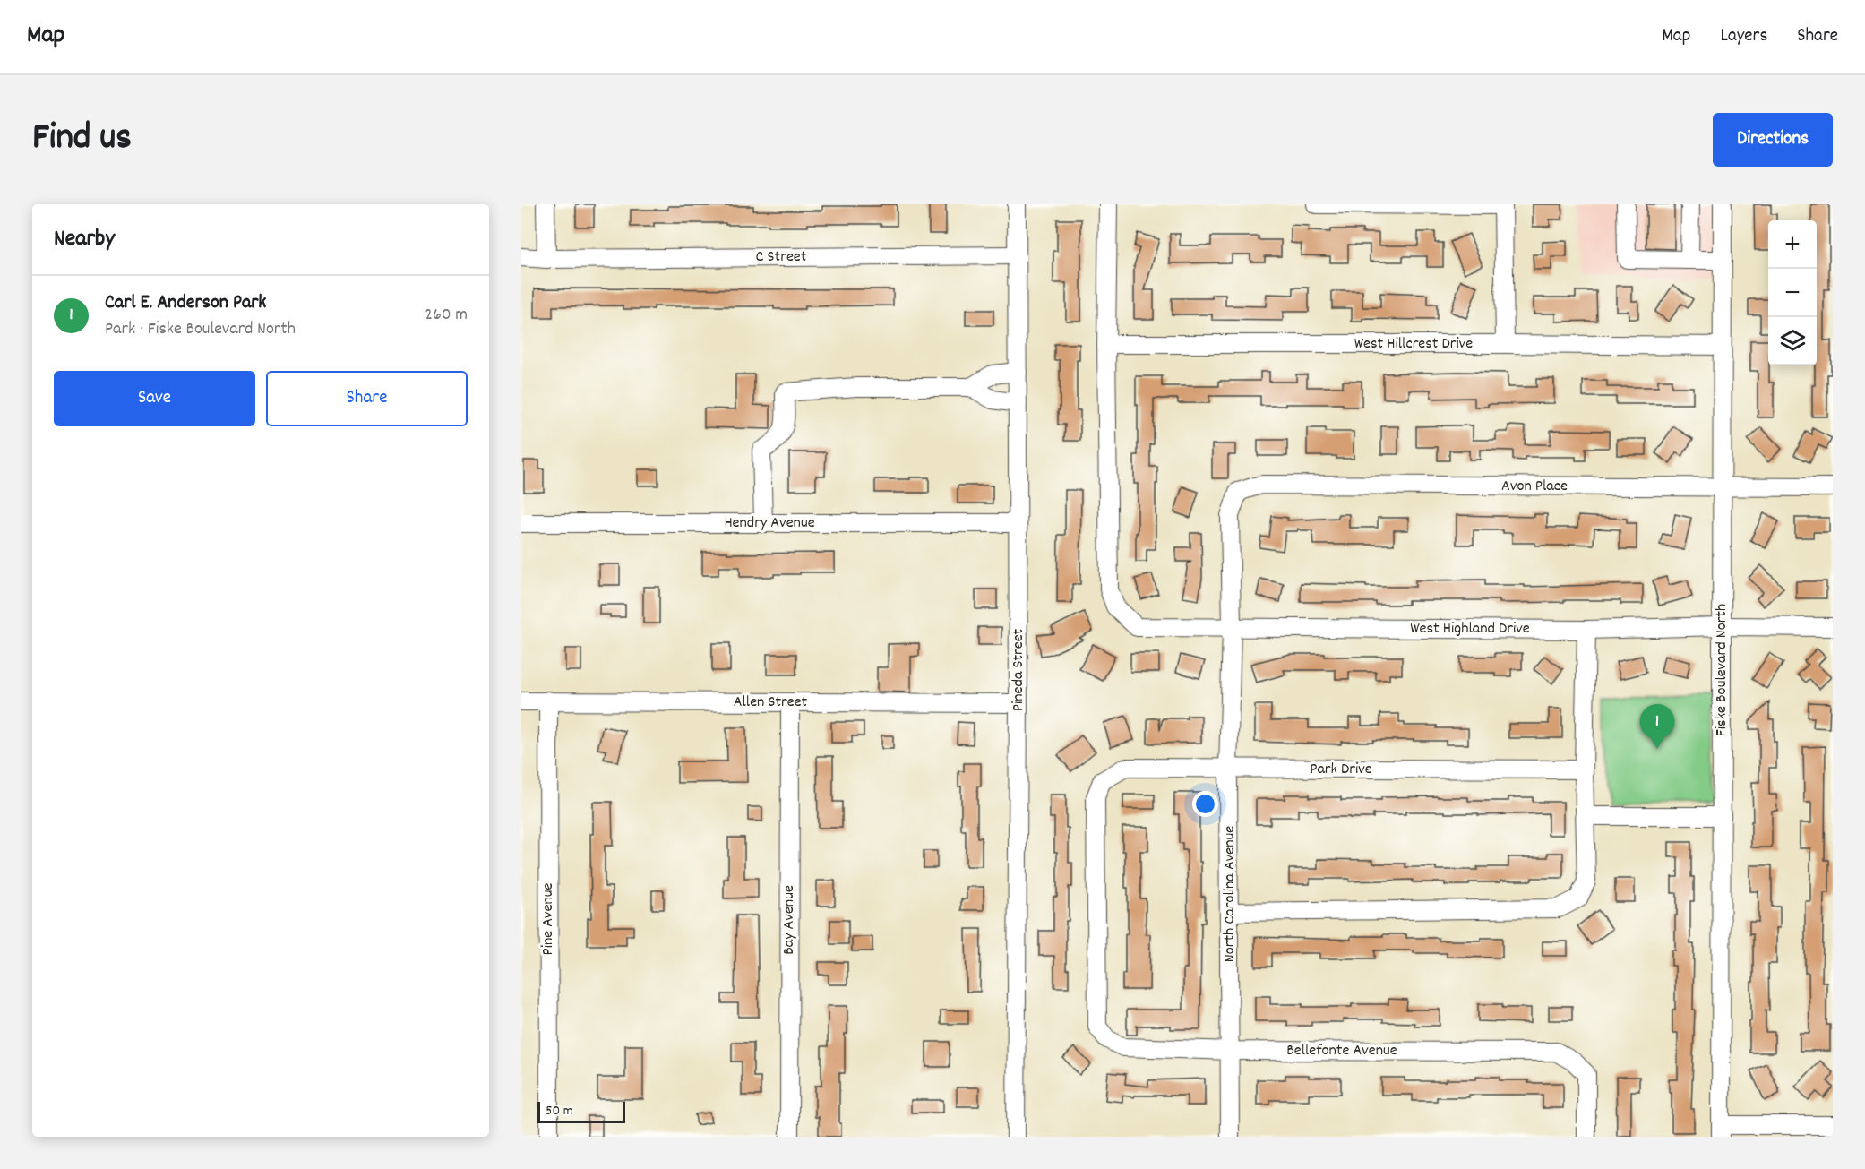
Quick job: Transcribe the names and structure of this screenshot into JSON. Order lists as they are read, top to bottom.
{
  "streets": {
    "street": [
      "C Street",
      "West Hillcrest Drive",
      "Avon Place",
      "Hendry Avenue",
      "West Highland Drive",
      "Pineda Street",
      "Fiske Boulevard North",
      "Allen Street",
      "Park Drive",
      "North Carolina Avenue",
      "Pine Avenue",
      "Bay Avenue",
      "Bellefonte Avenue"
    ]
  },
  "crossings": [
    ["C Street", "Pineda Street"],
    ["West Hillcrest Drive", "West Highland Drive"],
    ["West Hillcrest Drive", "Fiske Boulevard North"],
    ["Avon Place", "Fiske Boulevard North"],
    ["Avon Place", "North Carolina Avenue"],
    ["Hendry Avenue", "Pineda Street"],
    ["West Highland Drive", "Fiske Boulevard North"],
    ["West Highland Drive", "North Carolina Avenue"],
    ["Pineda Street", "Allen Street"],
    ["Allen Street", "Pine Avenue"],
    ["Allen Street", "Bay Avenue"],
    ["Park Drive", "North Carolina Avenue"],
    ["Park Drive", "Bellefonte Avenue"],
    ["North Carolina Avenue", "Bellefonte Avenue"]
  ],
  "scale_bar": "50 m",
  "page": {
    "header": "Map",
    "nav": ["Map", "Layers", "Share"],
    "title": "Find us",
    "buttons": [
      "Directions",
      ["Save", "Share"]
    ],
    "heading": "Nearby",
    "map_buttons": ["+", "−"],
    "list": [
      {
        "mark": "1",
        "name": "Carl E. Anderson Park",
        "note": "Park · Fiske Boulevard North",
        "value": "260 m"
      }
    ],
    "pins": "1",
    "scale": "50 m"
  }
}
